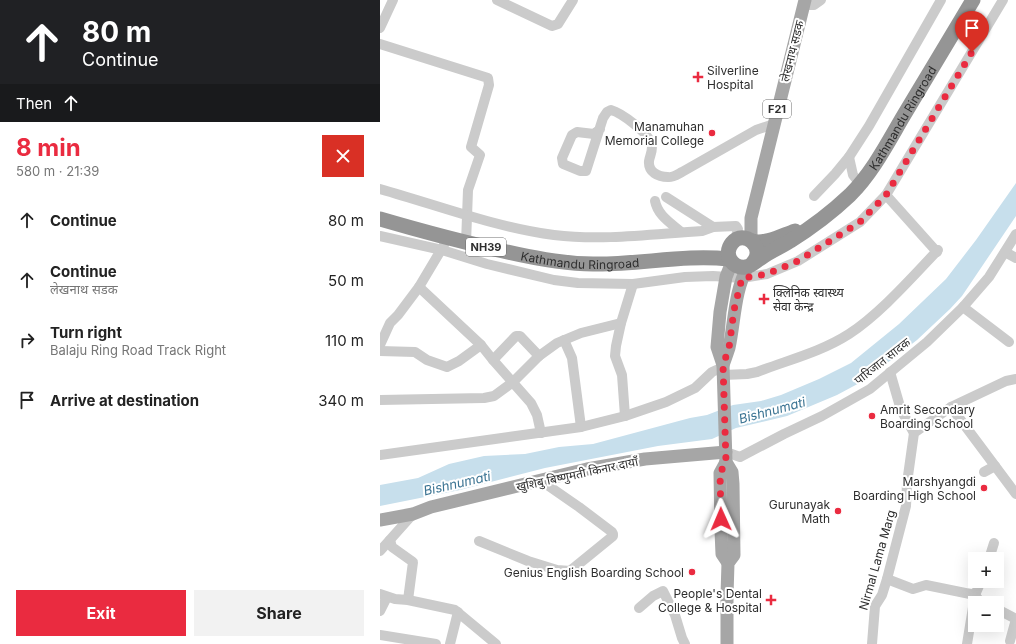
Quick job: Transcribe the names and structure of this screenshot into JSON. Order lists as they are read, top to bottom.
{
  "streets": {
    "highway": ["Kathmandu Ringroad", "NH39"],
    "main road": ["लेखनाथ सडक", "F21", "खुशिबु बिष्णुमती किनार दायाँ"],
    "street": ["पारिजात सादक", "Nirmal Lama Marg"]
  },
  "crossings": [
    ["लेखनाथ सडक", "Kathmandu Ringroad"],
    ["पारिजात सादक", "खुशिबु बिष्णुमती किनार दायाँ"]
  ],
  "water": ["Bishnumati"],
  "places": {
    "health": ["Silverline Hospital", "क्लिनिक स्वास्थ्य सेवा केन्द्र", "People's Dental College & Hospital"],
    "other": [
      "Manamuhan Memorial College",
      "Amrit Secondary Boarding School",
      "Marshyangdi Boarding High School",
      "Gurunayak Math",
      "Genius English Boarding School"
    ]
  },
  "page": {
    "turn": ["80 m", "Continue"],
    "then": "Then",
    "heading": ["8 min", "580 m · 21:39"],
    "list": [
      {
        "name": "Continue",
        "value": "80 m"
      },
      {
        "name": "Continue",
        "note": "लेखनाथ सडक",
        "value": "50 m"
      },
      {
        "name": "Turn right",
        "note": "Balaju Ring Road Track Right",
        "value": "110 m"
      },
      {
        "name": "Arrive at destination",
        "value": "340 m"
      }
    ],
    "map_buttons": ["+", "−"],
    "buttons": ["Exit", "Share"]
  }
}
